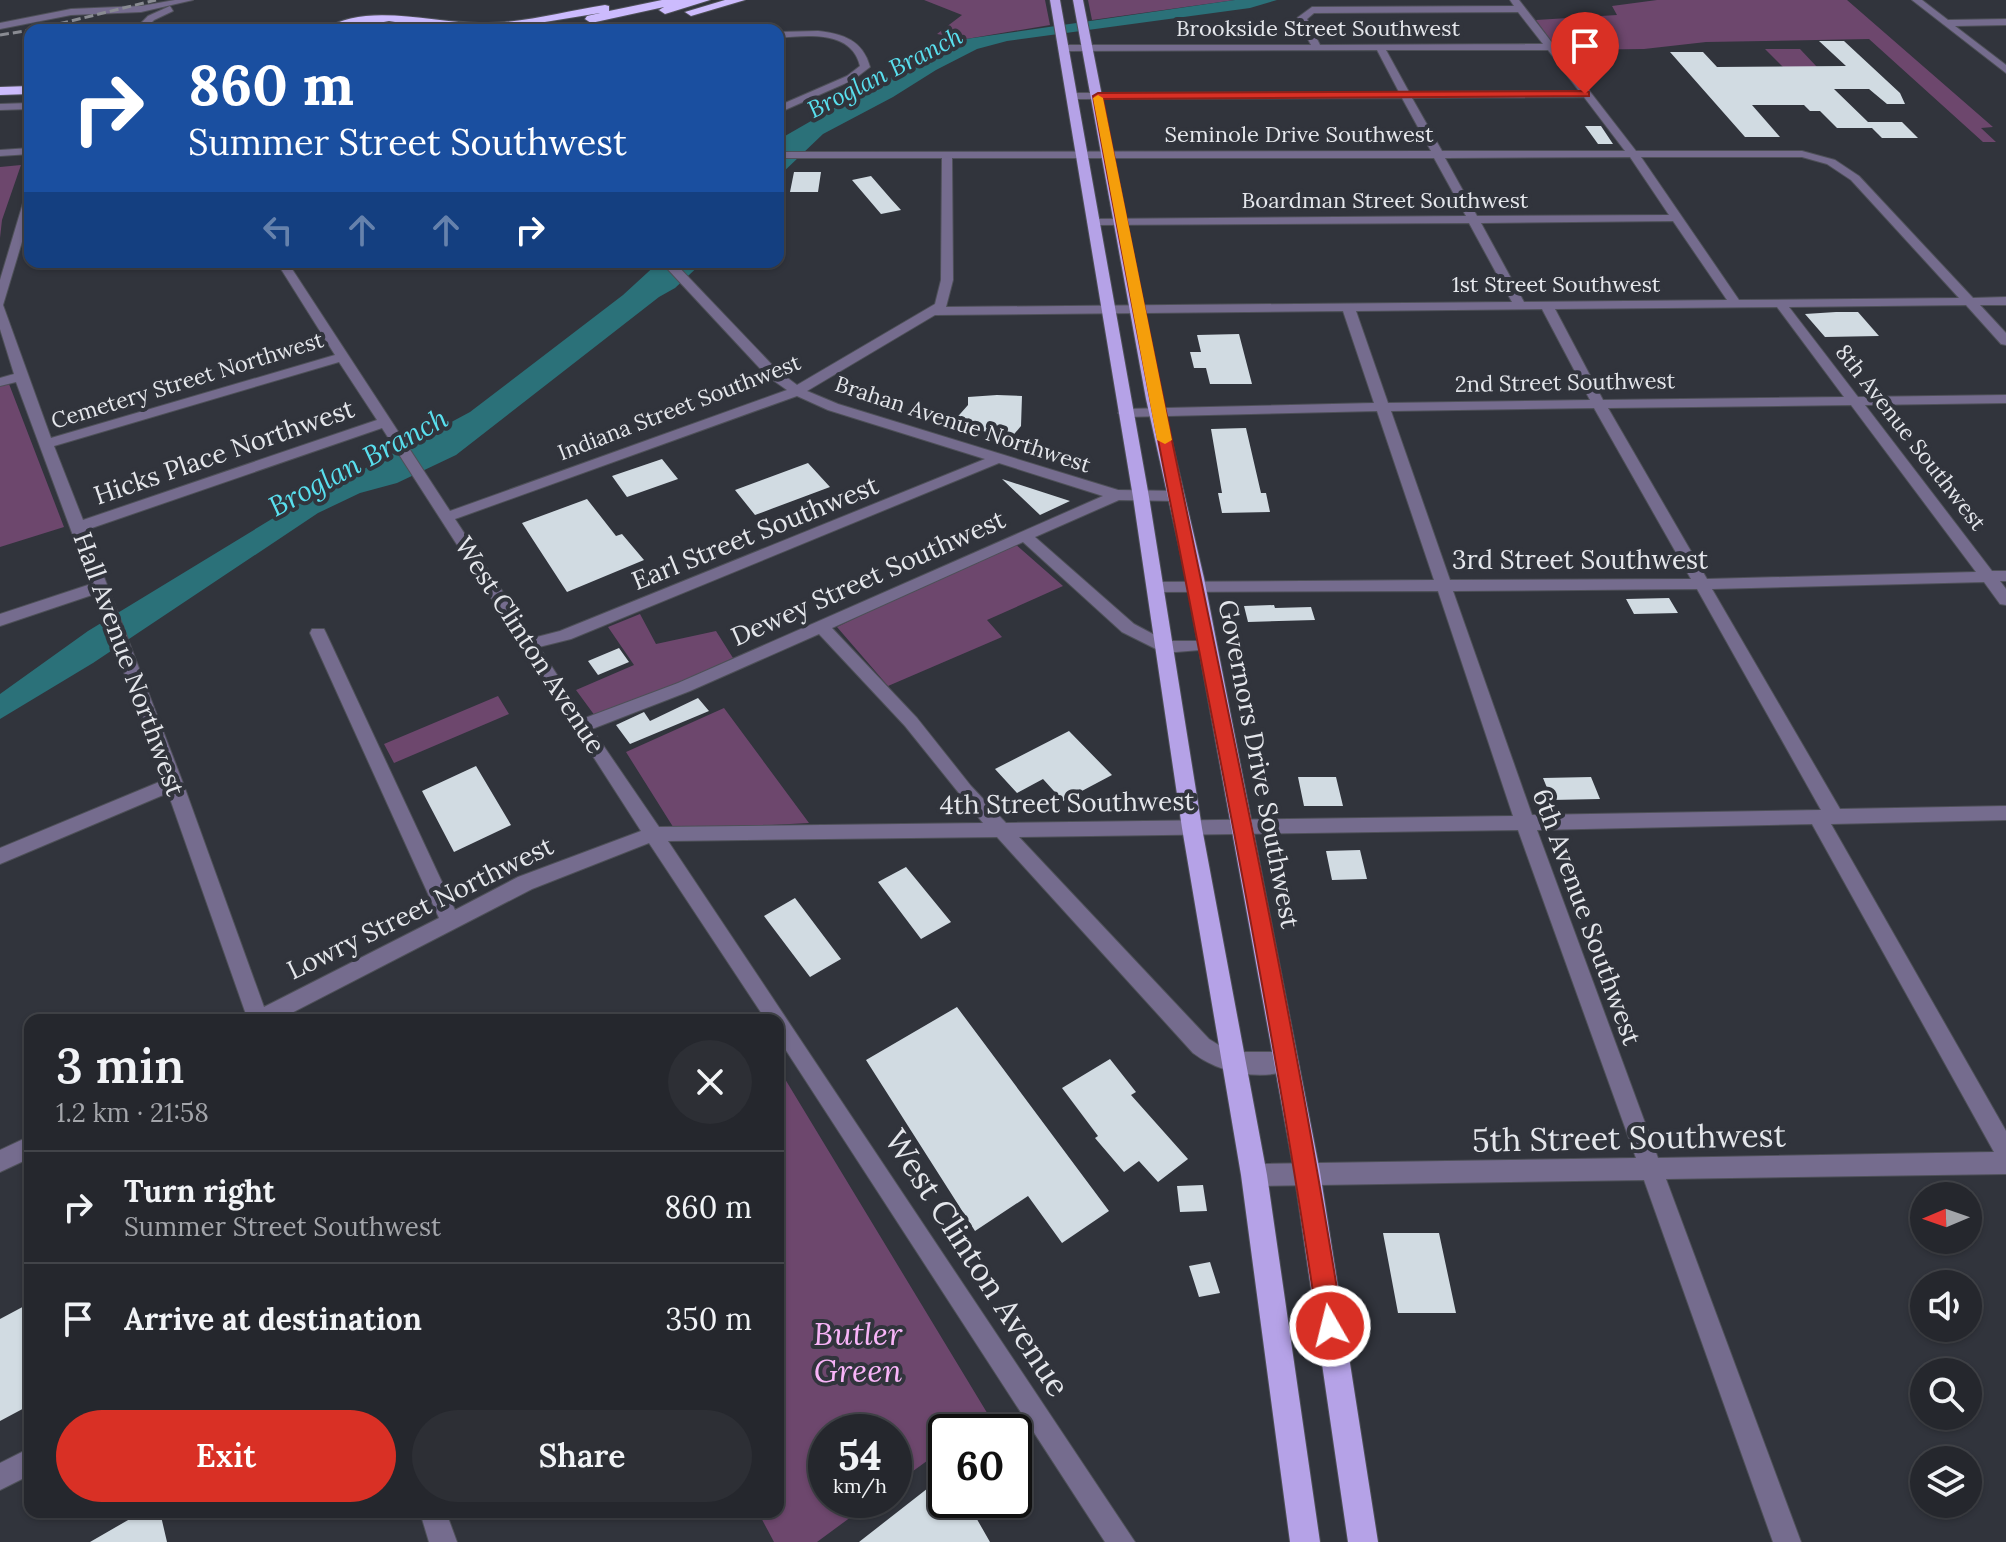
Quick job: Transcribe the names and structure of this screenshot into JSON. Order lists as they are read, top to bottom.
{
  "streets": {
    "main road": ["Governors Drive Southwest"],
    "street": [
      "Brookside Street Southwest",
      "Seminole Drive Southwest",
      "Boardman Street Southwest",
      "1st Street Southwest",
      "Cemetery Street Northwest",
      "2nd Street Southwest",
      "Indiana Street Southwest",
      "Brahan Avenue Northwest",
      "8th Avenue Southwest",
      "Hicks Place Northwest",
      "Earl Street Southwest",
      "3rd Street Southwest",
      "Dewey Street Southwest",
      "West Clinton Avenue",
      "Hall Avenue Northwest",
      "4th Street Southwest",
      "Lowry Street Northwest",
      "6th Avenue Southwest",
      "5th Street Southwest"
    ]
  },
  "crossings": [
    ["Brookside Street Southwest", "Governors Drive Southwest"],
    ["Seminole Drive Southwest", "1st Street Southwest"],
    ["Seminole Drive Southwest", "Governors Drive Southwest"],
    ["Boardman Street Southwest", "Governors Drive Southwest"],
    ["1st Street Southwest", "Indiana Street Southwest"],
    ["1st Street Southwest", "8th Avenue Southwest"],
    ["1st Street Southwest", "Governors Drive Southwest"],
    ["1st Street Southwest", "6th Avenue Southwest"],
    ["Cemetery Street Northwest", "West Clinton Avenue"],
    ["Cemetery Street Northwest", "Hall Avenue Northwest"],
    ["2nd Street Southwest", "8th Avenue Southwest"],
    ["2nd Street Southwest", "Governors Drive Southwest"],
    ["2nd Street Southwest", "6th Avenue Southwest"],
    ["Indiana Street Southwest", "Brahan Avenue Northwest"],
    ["Indiana Street Southwest", "West Clinton Avenue"],
    ["Brahan Avenue Northwest", "Earl Street Southwest"],
    ["Brahan Avenue Northwest", "Dewey Street Southwest"],
    ["8th Avenue Southwest", "3rd Street Southwest"],
    ["Hicks Place Northwest", "West Clinton Avenue"],
    ["Hicks Place Northwest", "Hall Avenue Northwest"],
    ["Earl Street Southwest", "West Clinton Avenue"],
    ["3rd Street Southwest", "Governors Drive Southwest"],
    ["3rd Street Southwest", "6th Avenue Southwest"],
    ["Dewey Street Southwest", "West Clinton Avenue"],
    ["Dewey Street Southwest", "Governors Drive Southwest"],
    ["West Clinton Avenue", "4th Street Southwest"],
    ["West Clinton Avenue", "Lowry Street Northwest"],
    ["Governors Drive Southwest", "4th Street Southwest"],
    ["Governors Drive Southwest", "5th Street Southwest"],
    ["4th Street Southwest", "Lowry Street Northwest"],
    ["4th Street Southwest", "6th Avenue Southwest"],
    ["6th Avenue Southwest", "5th Street Southwest"]
  ],
  "water": ["Broglan Branch"],
  "parks": ["Butler Green"],
  "north": "left",
  "page": {
    "turn": ["860 m", "Summer Street Southwest"],
    "heading": ["3 min", "1.2 km · 21:58"],
    "list": [
      {
        "name": "Turn right",
        "note": "Summer Street Southwest",
        "value": "860 m"
      },
      {
        "name": "Arrive at destination",
        "value": "350 m"
      }
    ],
    "buttons": ["Exit", "Share"],
    "speed": "54 km/h",
    "limit": "60"
  }
}
